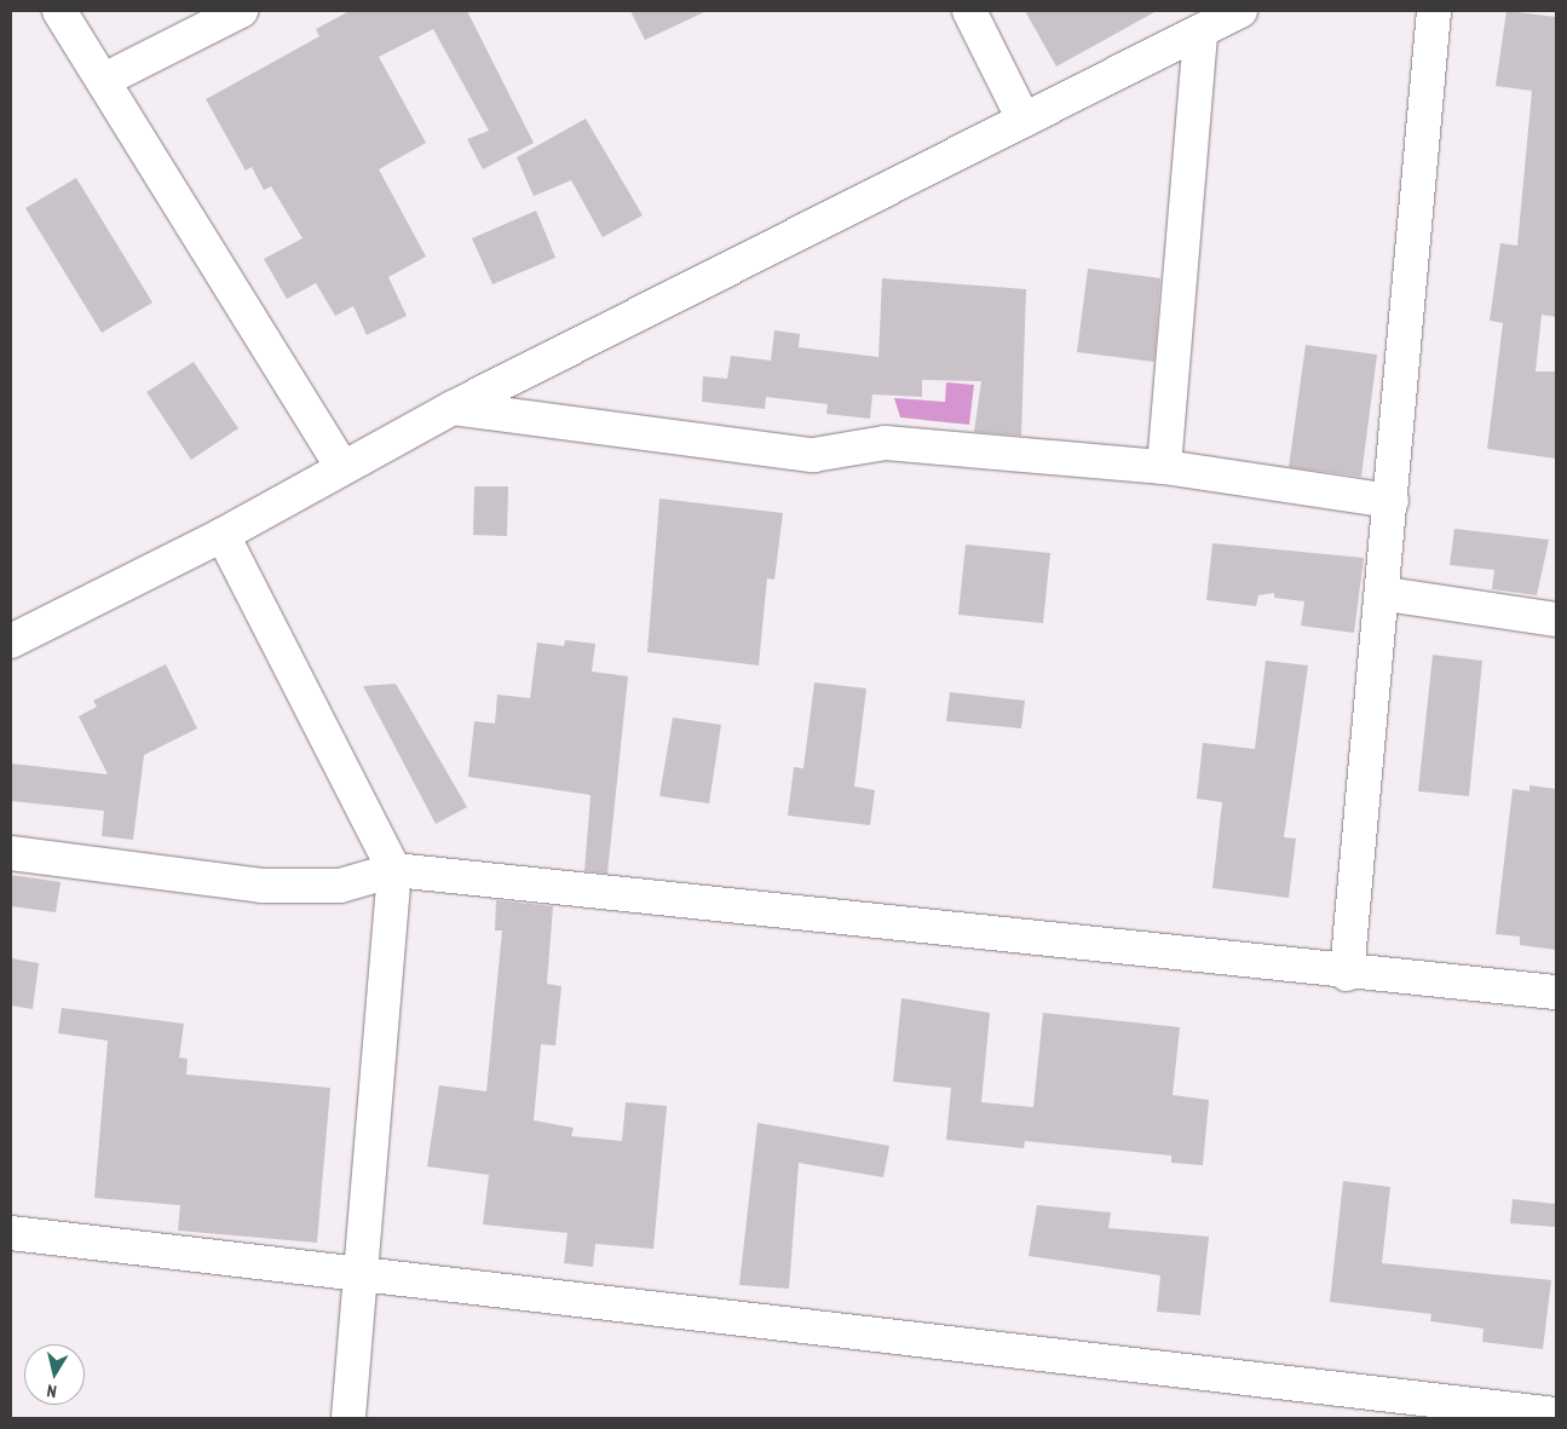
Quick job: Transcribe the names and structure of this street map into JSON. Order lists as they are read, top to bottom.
{
  "north": "bottom"
}
